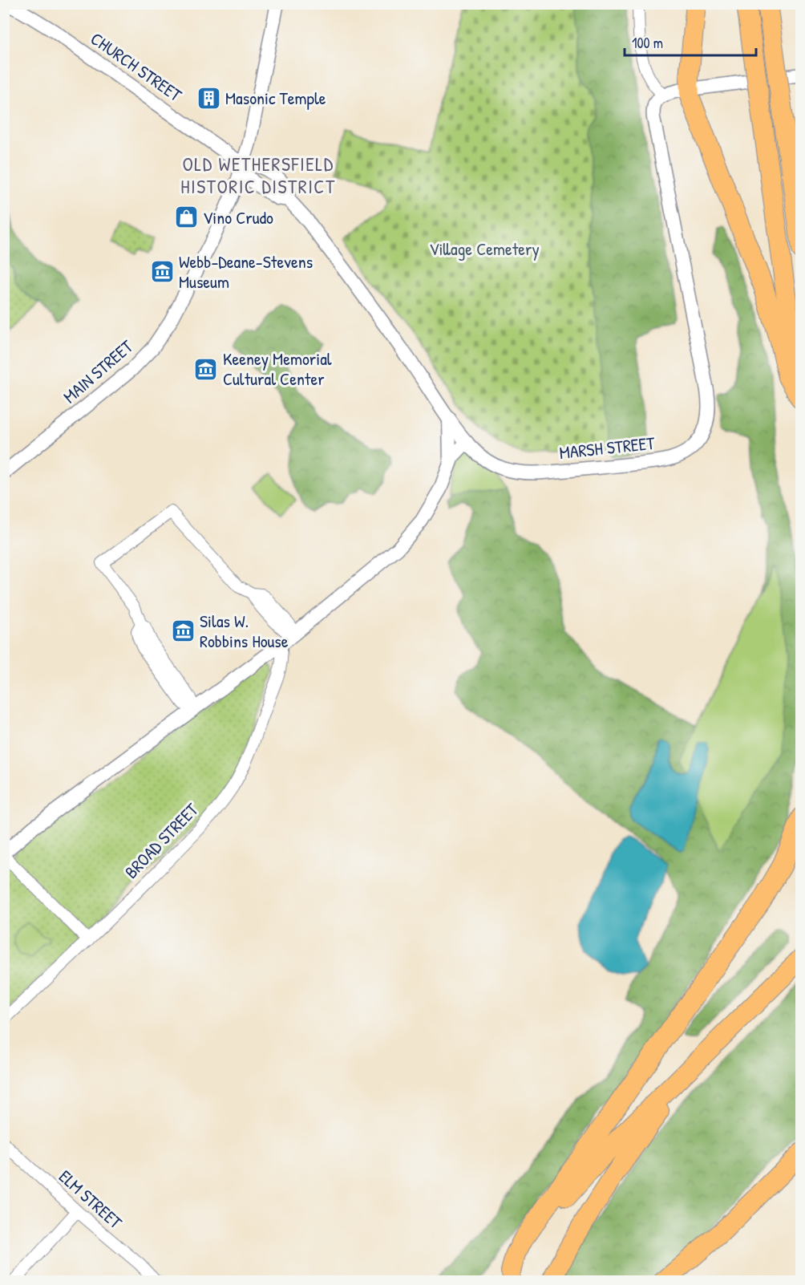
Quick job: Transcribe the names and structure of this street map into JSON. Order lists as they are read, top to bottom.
{
  "streets": {
    "street": [
      "CHURCH STREET",
      "MAIN STREET",
      "MARSH STREET",
      "BROAD STREET",
      "ELM STREET"
    ]
  },
  "crossings": [
    ["CHURCH STREET", "MAIN STREET"],
    ["CHURCH STREET", "MARSH STREET"],
    ["MAIN STREET", "MARSH STREET"]
  ],
  "districts": ["OLD WETHERSFIELD HISTORIC DISTRICT"],
  "parks": ["Village Cemetery"],
  "places": {
    "building": ["Masonic Temple"],
    "shop": ["Vino Crudo"],
    "museum": ["Webb-Deane-Stevens Museum", "Keeney Memorial Cultural Center", "Silas W. Robbins House"]
  },
  "scale_bar": "100 m"
}
